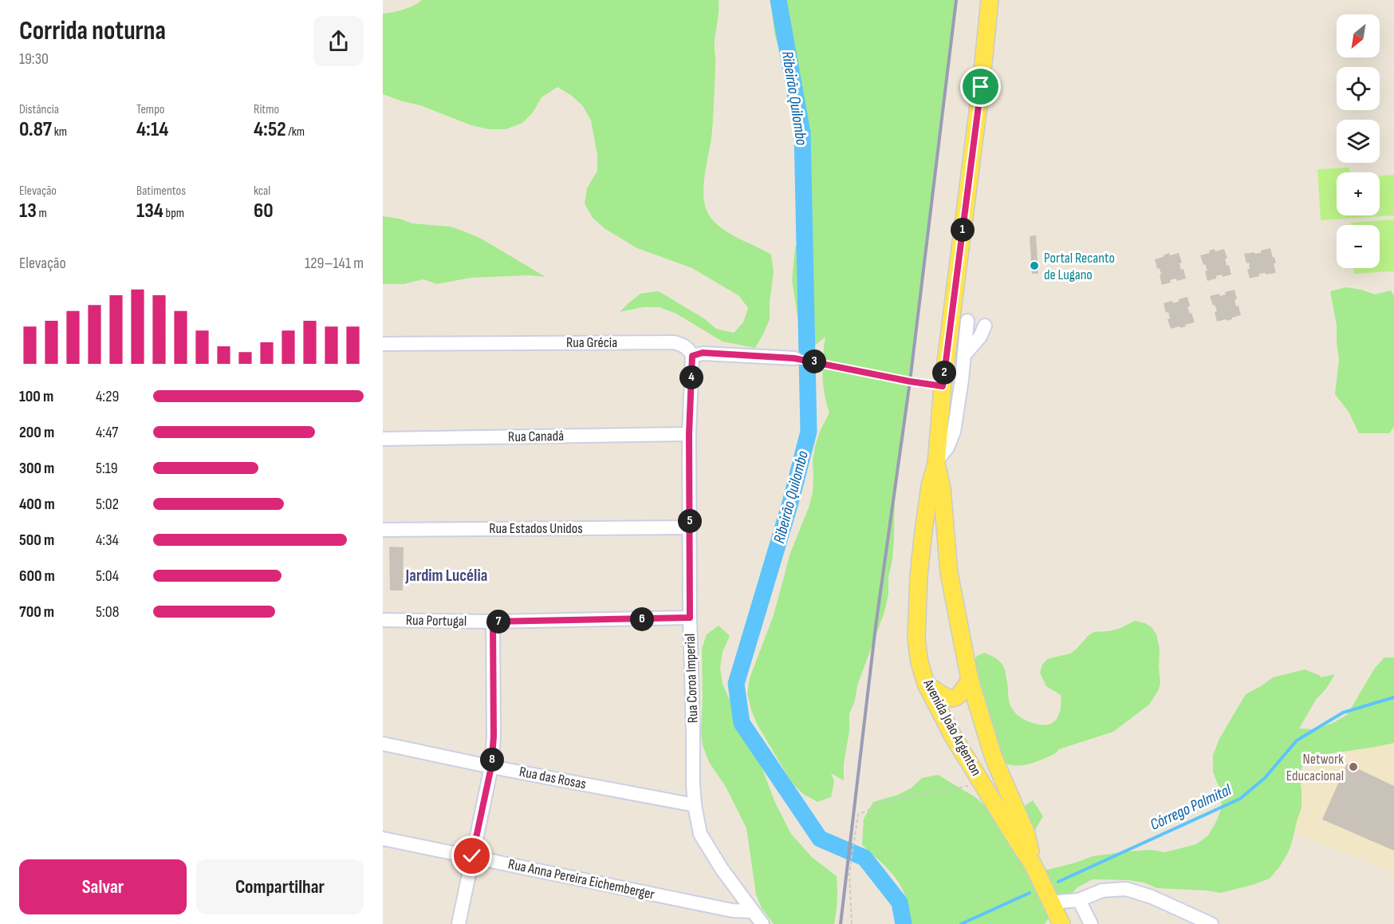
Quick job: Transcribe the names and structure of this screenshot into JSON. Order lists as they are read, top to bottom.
{
  "streets": {
    "main road": ["Avenida João Argenton"],
    "street": [
      "Rua Grécia",
      "Rua Canadá",
      "Rua Estados Unidos",
      "Rua Portugal",
      "Rua Coroa Imperial",
      "Rua das Rosas",
      "Rua Anna Pereira Eichemberger"
    ]
  },
  "crossings": [
    ["Rua Grécia", "Rua Coroa Imperial"],
    ["Rua Canadá", "Rua Coroa Imperial"],
    ["Rua Estados Unidos", "Rua Coroa Imperial"],
    ["Rua Portugal", "Rua Coroa Imperial"],
    ["Rua Coroa Imperial", "Rua das Rosas"],
    ["Rua Coroa Imperial", "Rua Anna Pereira Eichemberger"]
  ],
  "districts": ["Jardim Lucélia"],
  "water": ["Ribeirão Quilombo", "Córrego Palmital"],
  "places": ["Portal Recanto de Lugano", "Network Educacional"],
  "north": "bottom left",
  "page": {
    "heading": ["Corrida noturna", "19:30"],
    "map_buttons": ["+", "−"],
    "stats": [
      ["Distância", "0.87 km"],
      ["Tempo", "4:14"],
      ["Ritmo", "4:52 /km"],
      ["Elevação", "13 m"],
      ["Batimentos", "134 bpm"],
      ["kcal", "60"]
    ],
    "pins": [
      "1",
      "3",
      "2",
      "4",
      "5",
      "6",
      "7",
      "8"
    ],
    "chart": ["Elevação", "129–141 m"],
    "list": [
      {
        "name": "100 m",
        "note": "4:29"
      },
      {
        "name": "200 m",
        "note": "4:47"
      },
      {
        "name": "300 m",
        "note": "5:19"
      },
      {
        "name": "400 m",
        "note": "5:02"
      },
      {
        "name": "500 m",
        "note": "4:34"
      },
      {
        "name": "600 m",
        "note": "5:04"
      },
      {
        "name": "700 m",
        "note": "5:08"
      }
    ],
    "buttons": ["Salvar", "Compartilhar"]
  }
}
